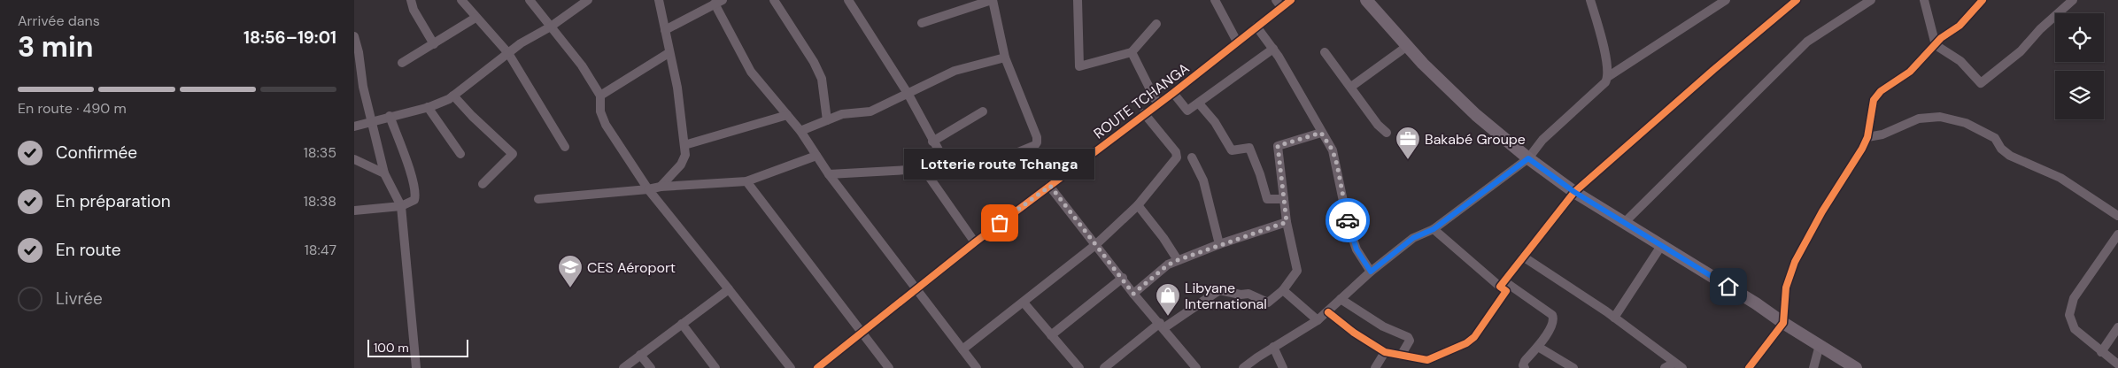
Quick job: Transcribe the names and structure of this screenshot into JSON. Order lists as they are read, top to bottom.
{
  "streets": {
    "street": ["ROUTE TCHANGA"]
  },
  "places": {
    "office": ["Bakabé Groupe"],
    "other": ["Lotterie route Tchanga"],
    "school or university": ["CES Aéroport"],
    "shop": ["Libyane International"]
  },
  "scale_bar": "100 m",
  "page": {
    "heading": ["3 min", "Arrivée dans", "18:56–19:01"],
    "bar": "En route · 490 m",
    "list": [
      ["Confirmée", "18:35"],
      ["En préparation", "18:38"],
      ["En route", "18:47"],
      "Livrée"
    ],
    "bubble": "Lotterie route Tchanga",
    "scale": "100 m"
  }
}
